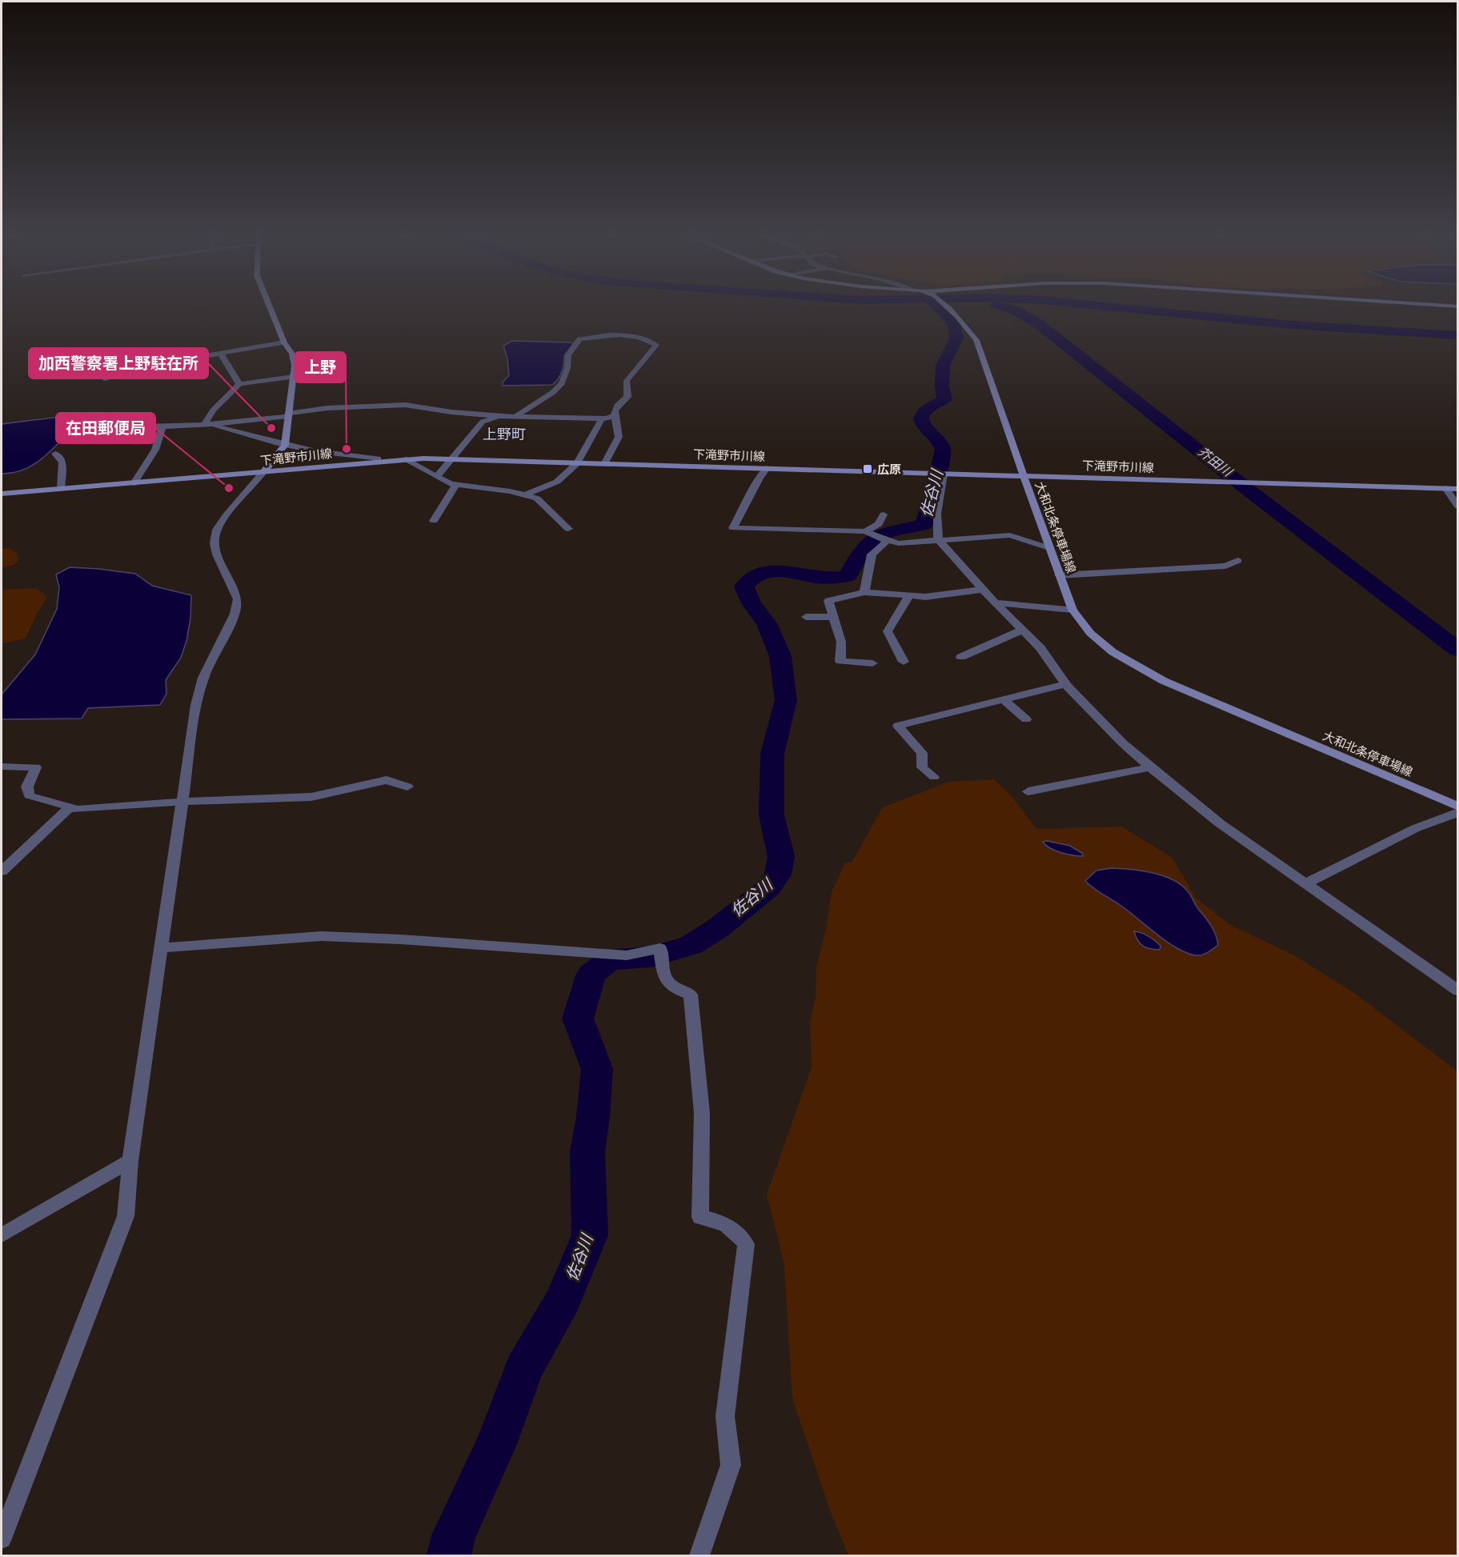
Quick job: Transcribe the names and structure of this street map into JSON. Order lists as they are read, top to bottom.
{
  "streets": {
    "main road": ["下滝野市川線", "大和北条停車場線"]
  },
  "crossings": [
    ["下滝野市川線", "大和北条停車場線"]
  ],
  "districts": ["上野町"],
  "water": ["芥田川", "佐谷川"],
  "places": {
    "other": ["加西警察署上野駐在所", "上野", "在田郵便局"],
    "transit": ["広原"]
  }
}
